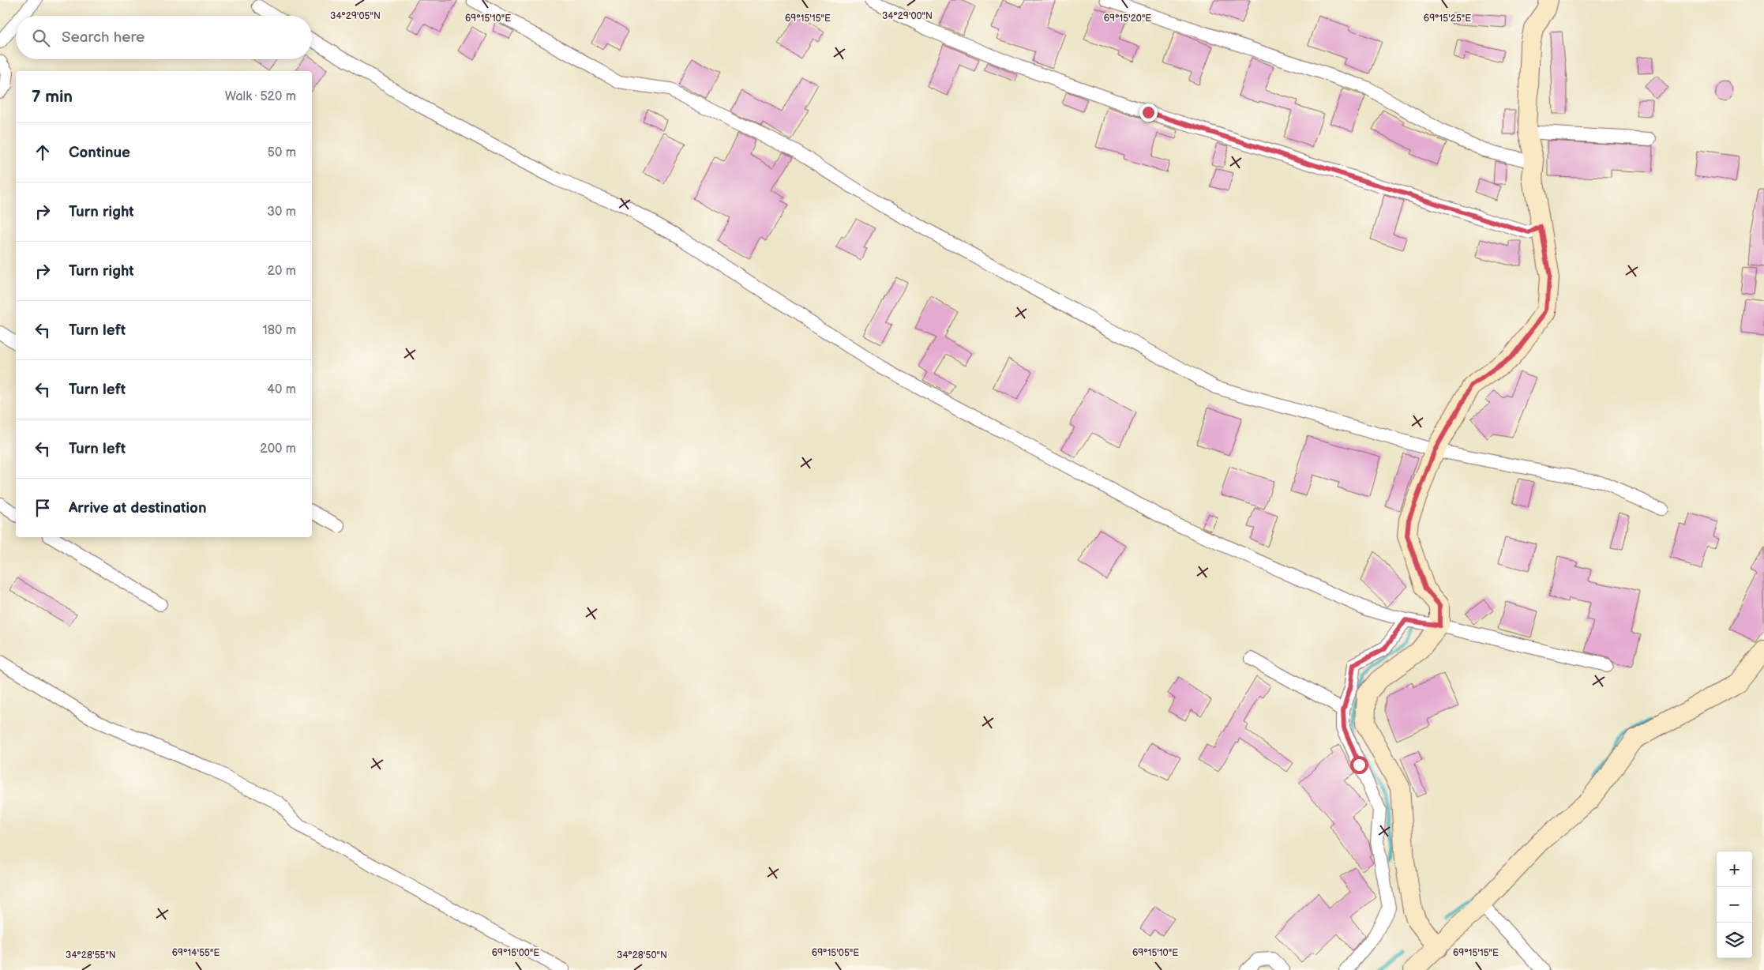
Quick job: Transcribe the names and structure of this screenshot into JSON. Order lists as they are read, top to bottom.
{
  "page": {
    "search": "Search here",
    "heading": ["7 min", "Walk · 520 m"],
    "list": [
      ["Continue", "50 m"],
      ["Turn right", "30 m"],
      ["Turn right", "20 m"],
      ["Turn left", "180 m"],
      ["Turn left", "40 m"],
      ["Turn left", "200 m"],
      "Arrive at destination"
    ],
    "map_buttons": ["+", "−"]
  },
  "coordinates": [
    "34°29'05\"N",
    "34°29'00\"N",
    "69°15'10\"E",
    "69°15'15\"E",
    "69°15'20\"E",
    "69°15'25\"E",
    "69°14'55\"E",
    "69°15'00\"E",
    "69°15'05\"E",
    "34°28'55\"N",
    "34°28'50\"N"
  ]
}
